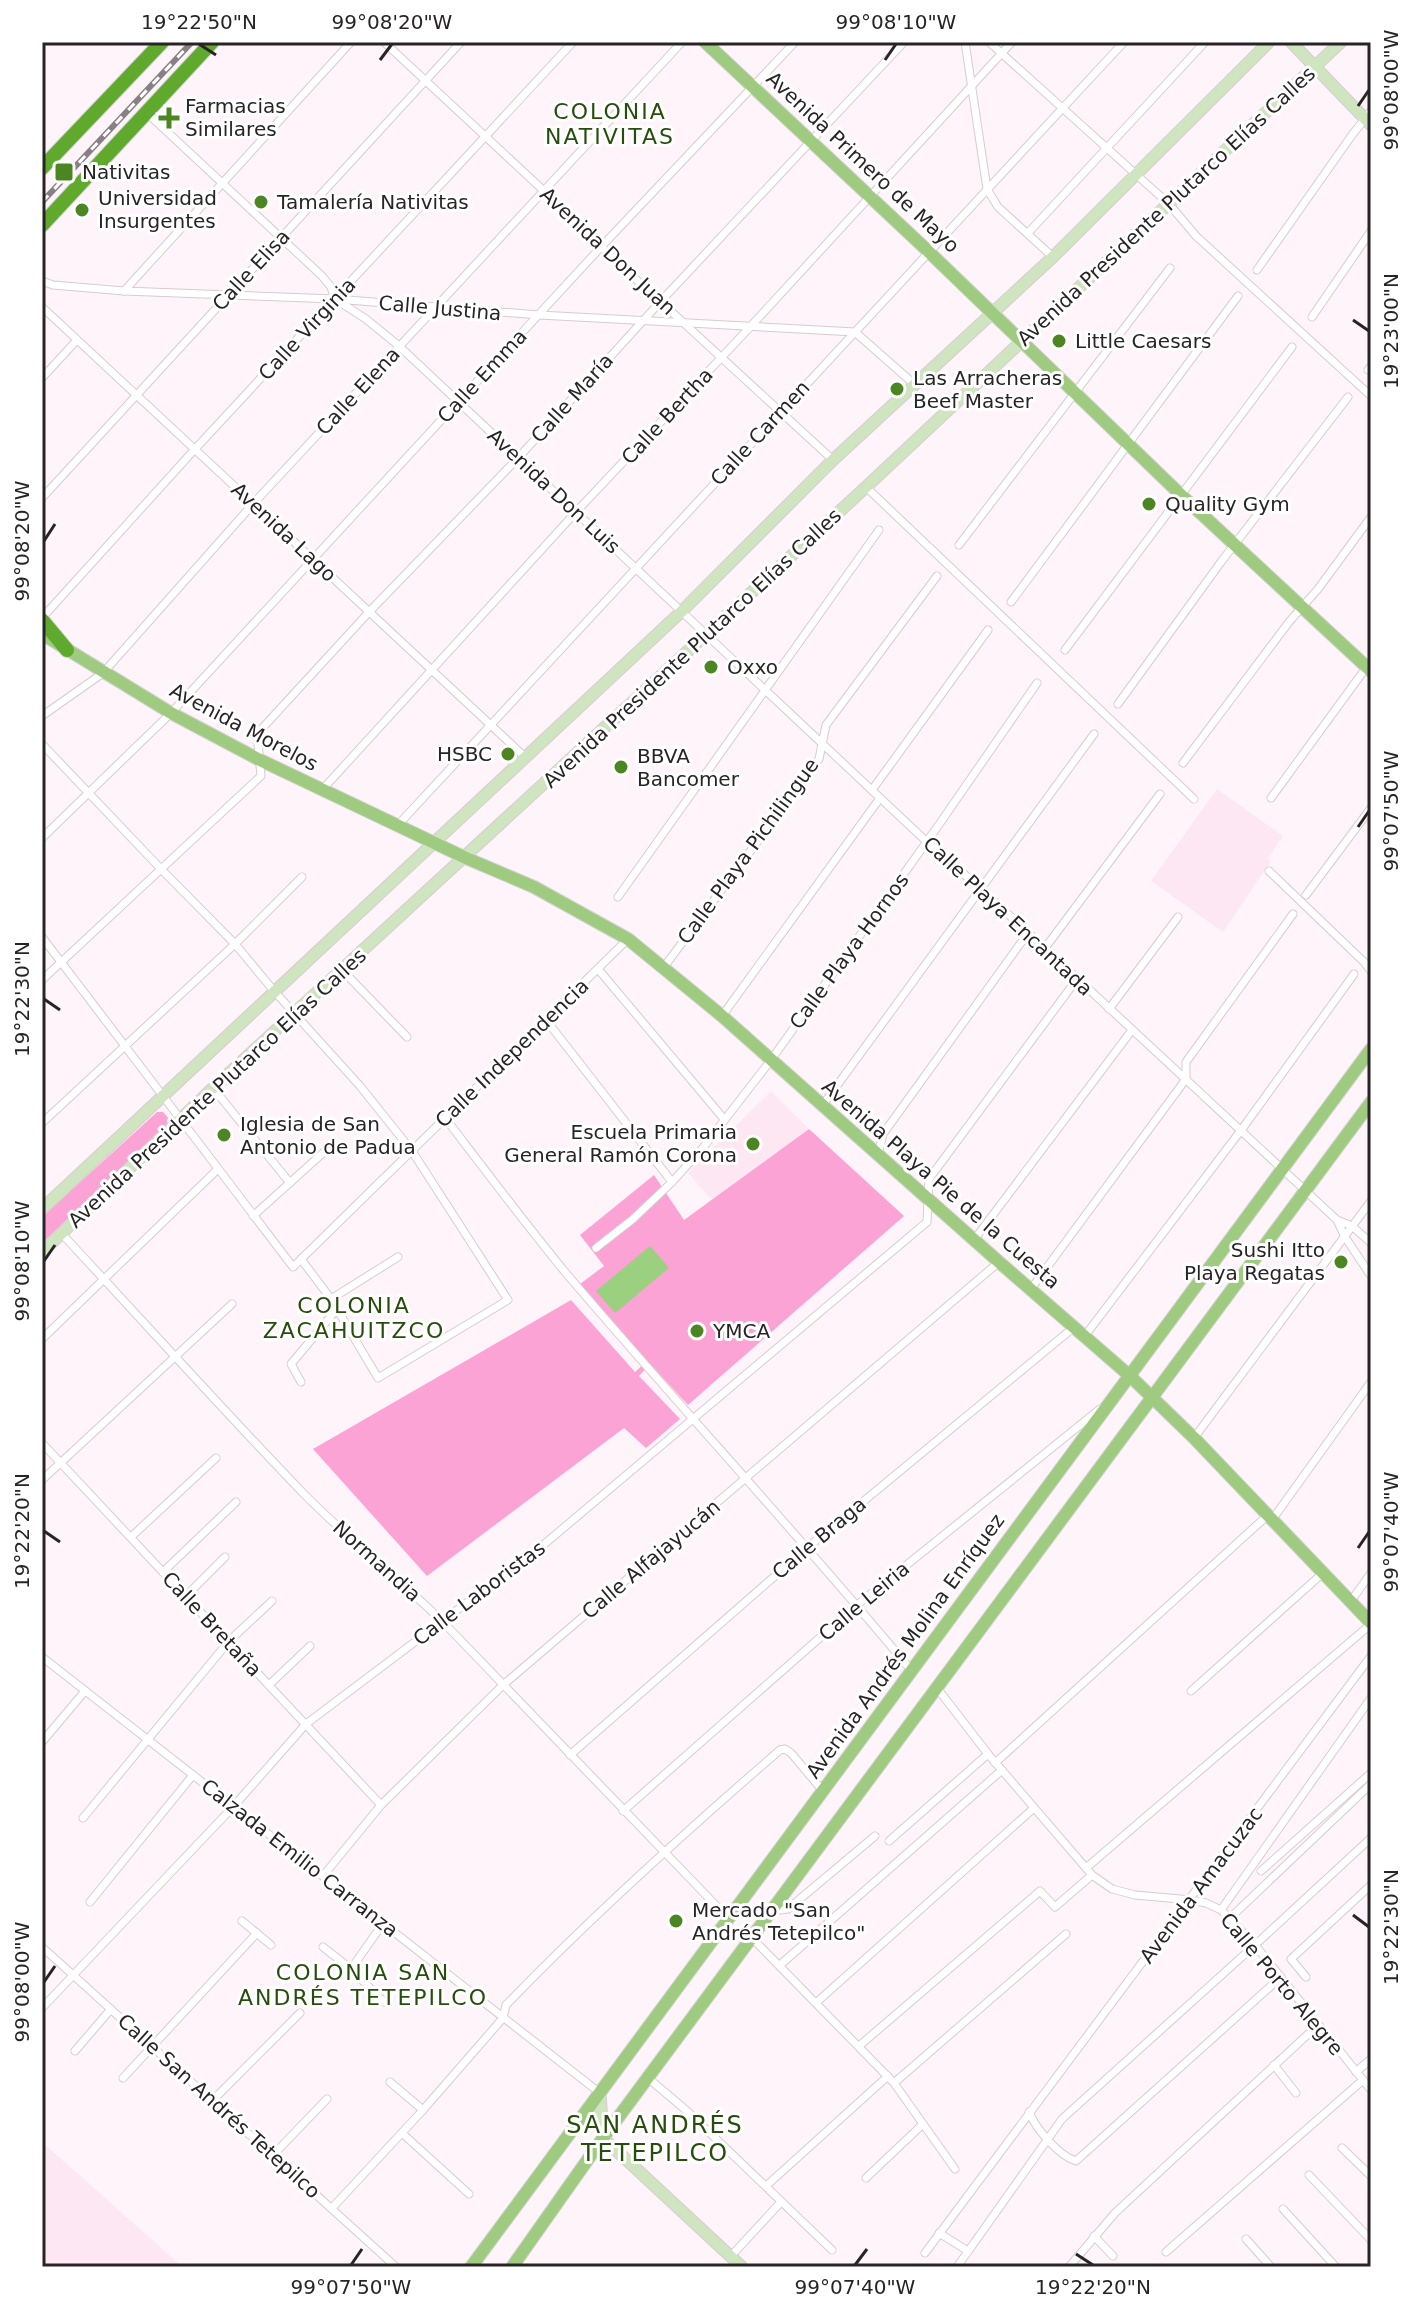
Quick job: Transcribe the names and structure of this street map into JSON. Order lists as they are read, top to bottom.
{
  "streets": {
    "main road": [
      "Avenida Primero de Mayo",
      "Avenida Presidente Plutarco Elías Calles",
      "Avenida Morelos",
      "Avenida Playa Pie de la Cuesta",
      "Avenida Andrés Molina Enríquez"
    ],
    "street": [
      "Avenida Don Juan",
      "Calle Elisa",
      "Calle Justina",
      "Calle Virginia",
      "Calle Emma",
      "Calle Elena",
      "Calle María",
      "Calle Bertha",
      "Calle Carmen",
      "Avenida Don Luis",
      "Avenida Lago",
      "Calle Playa Pichilingue",
      "Calle Playa Encantada",
      "Calle Playa Hornos",
      "Calle Independencia",
      "Calle Braga",
      "Calle Alfajayucán",
      "Normandia",
      "Calle Laboristas",
      "Calle Leiria",
      "Calle Bretaña",
      "Calzada Emilio Carranza",
      "Avenida Amacuzac",
      "Calle Porto Alegre",
      "Calle San Andrés Tetepilco"
    ]
  },
  "crossings": [
    ["Avenida Primero de Mayo", "Avenida Presidente Plutarco Elías Calles"],
    ["Avenida Primero de Mayo", "Calle Emma"],
    ["Avenida Primero de Mayo", "Calle María"],
    ["Avenida Primero de Mayo", "Calle Bertha"],
    ["Avenida Primero de Mayo", "Calle Carmen"],
    ["Avenida Presidente Plutarco Elías Calles", "Avenida Don Juan"],
    ["Avenida Presidente Plutarco Elías Calles", "Avenida Don Luis"],
    ["Avenida Presidente Plutarco Elías Calles", "Avenida Lago"],
    ["Avenida Presidente Plutarco Elías Calles", "Avenida Morelos"],
    ["Avenida Presidente Plutarco Elías Calles", "Calle Playa Encantada"],
    ["Avenida Presidente Plutarco Elías Calles", "Avenida Playa Pie de la Cuesta"],
    ["Avenida Presidente Plutarco Elías Calles", "Normandia"],
    ["Avenida Don Juan", "Calle Elisa"],
    ["Avenida Don Juan", "Calle Justina"],
    ["Avenida Don Juan", "Calle Virginia"],
    ["Avenida Don Juan", "Calle Emma"],
    ["Avenida Don Juan", "Calle Elena"],
    ["Avenida Don Juan", "Calle María"],
    ["Avenida Don Juan", "Calle Bertha"],
    ["Avenida Don Juan", "Calle Carmen"],
    ["Calle Elisa", "Calle Justina"],
    ["Calle Elisa", "Avenida Don Luis"],
    ["Calle Elisa", "Avenida Lago"],
    ["Calle Justina", "Calle Virginia"],
    ["Calle Justina", "Calle Emma"],
    ["Calle Justina", "Calle Elena"],
    ["Calle Justina", "Calle María"],
    ["Calle Justina", "Calle Bertha"],
    ["Calle Justina", "Calle Carmen"],
    ["Calle Justina", "Avenida Don Luis"],
    ["Calle Virginia", "Avenida Don Luis"],
    ["Calle Virginia", "Avenida Lago"],
    ["Calle Emma", "Avenida Don Luis"],
    ["Calle Emma", "Avenida Lago"],
    ["Calle Emma", "Avenida Morelos"],
    ["Calle Elena", "Avenida Don Luis"],
    ["Calle Elena", "Avenida Lago"],
    ["Calle Elena", "Avenida Morelos"],
    ["Calle María", "Avenida Don Luis"],
    ["Calle María", "Avenida Lago"],
    ["Calle María", "Avenida Morelos"],
    ["Calle Bertha", "Avenida Don Luis"],
    ["Calle Bertha", "Avenida Lago"],
    ["Calle Bertha", "Avenida Morelos"],
    ["Calle Carmen", "Avenida Don Luis"],
    ["Calle Carmen", "Avenida Lago"],
    ["Calle Carmen", "Avenida Morelos"],
    ["Avenida Don Luis", "Calle Playa Encantada"],
    ["Avenida Morelos", "Avenida Playa Pie de la Cuesta"],
    ["Calle Playa Pichilingue", "Calle Playa Encantada"],
    ["Calle Playa Pichilingue", "Avenida Playa Pie de la Cuesta"],
    ["Calle Playa Encantada", "Calle Playa Hornos"],
    ["Calle Playa Encantada", "Calle Laboristas"],
    ["Calle Playa Encantada", "Avenida Andrés Molina Enríquez"],
    ["Calle Playa Hornos", "Avenida Playa Pie de la Cuesta"],
    ["Calle Independencia", "Avenida Playa Pie de la Cuesta"],
    ["Avenida Playa Pie de la Cuesta", "Calle Braga"],
    ["Avenida Playa Pie de la Cuesta", "Calle Alfajayucán"],
    ["Avenida Playa Pie de la Cuesta", "Calle Laboristas"],
    ["Avenida Playa Pie de la Cuesta", "Avenida Andrés Molina Enríquez"],
    ["Calle Braga", "Normandia"],
    ["Calle Alfajayucán", "Normandia"],
    ["Calle Alfajayucán", "Calle Bretaña"],
    ["Calle Alfajayucán", "Calzada Emilio Carranza"],
    ["Normandia", "Calle Laboristas"],
    ["Normandia", "Calle Leiria"],
    ["Normandia", "Avenida Andrés Molina Enríquez"],
    ["Calle Laboristas", "Calle Bretaña"],
    ["Calle Laboristas", "Calzada Emilio Carranza"],
    ["Calle Laboristas", "Calle San Andrés Tetepilco"],
    ["Calle Leiria", "Avenida Andrés Molina Enríquez"],
    ["Avenida Andrés Molina Enríquez", "Calzada Emilio Carranza"],
    ["Avenida Amacuzac", "Calle Porto Alegre"]
  ],
  "districts": [
    "COLONIA NATIVITAS",
    "COLONIA ZACAHUITZCO",
    "COLONIA SAN ANDRÉS TETEPILCO",
    "SAN ANDRÉS TETEPILCO"
  ],
  "places": {
    "health": ["Farmacias Similares"],
    "transit": ["Nativitas"],
    "other": [
      "Tamalería Nativitas",
      "Universidad Insurgentes",
      "Little Caesars",
      "Las Arracheras Beef Master",
      "Quality Gym",
      "Oxxo",
      "HSBC",
      "BBVA Bancomer",
      "Iglesia de San Antonio de Padua",
      "Escuela Primaria General Ramón Corona",
      "Sushi Itto Playa Regatas",
      "YMCA",
      "Mercado \"San Andrés Tetepilco\""
    ]
  },
  "coordinates": [
    "19°22'50\"N",
    "99°08'20\"W",
    "99°08'10\"W",
    "99°08'00\"W",
    "19°23'00\"N",
    "99°07'50\"W",
    "19°22'30\"N",
    "19°22'20\"N",
    "99°07'40\"W"
  ]
}
